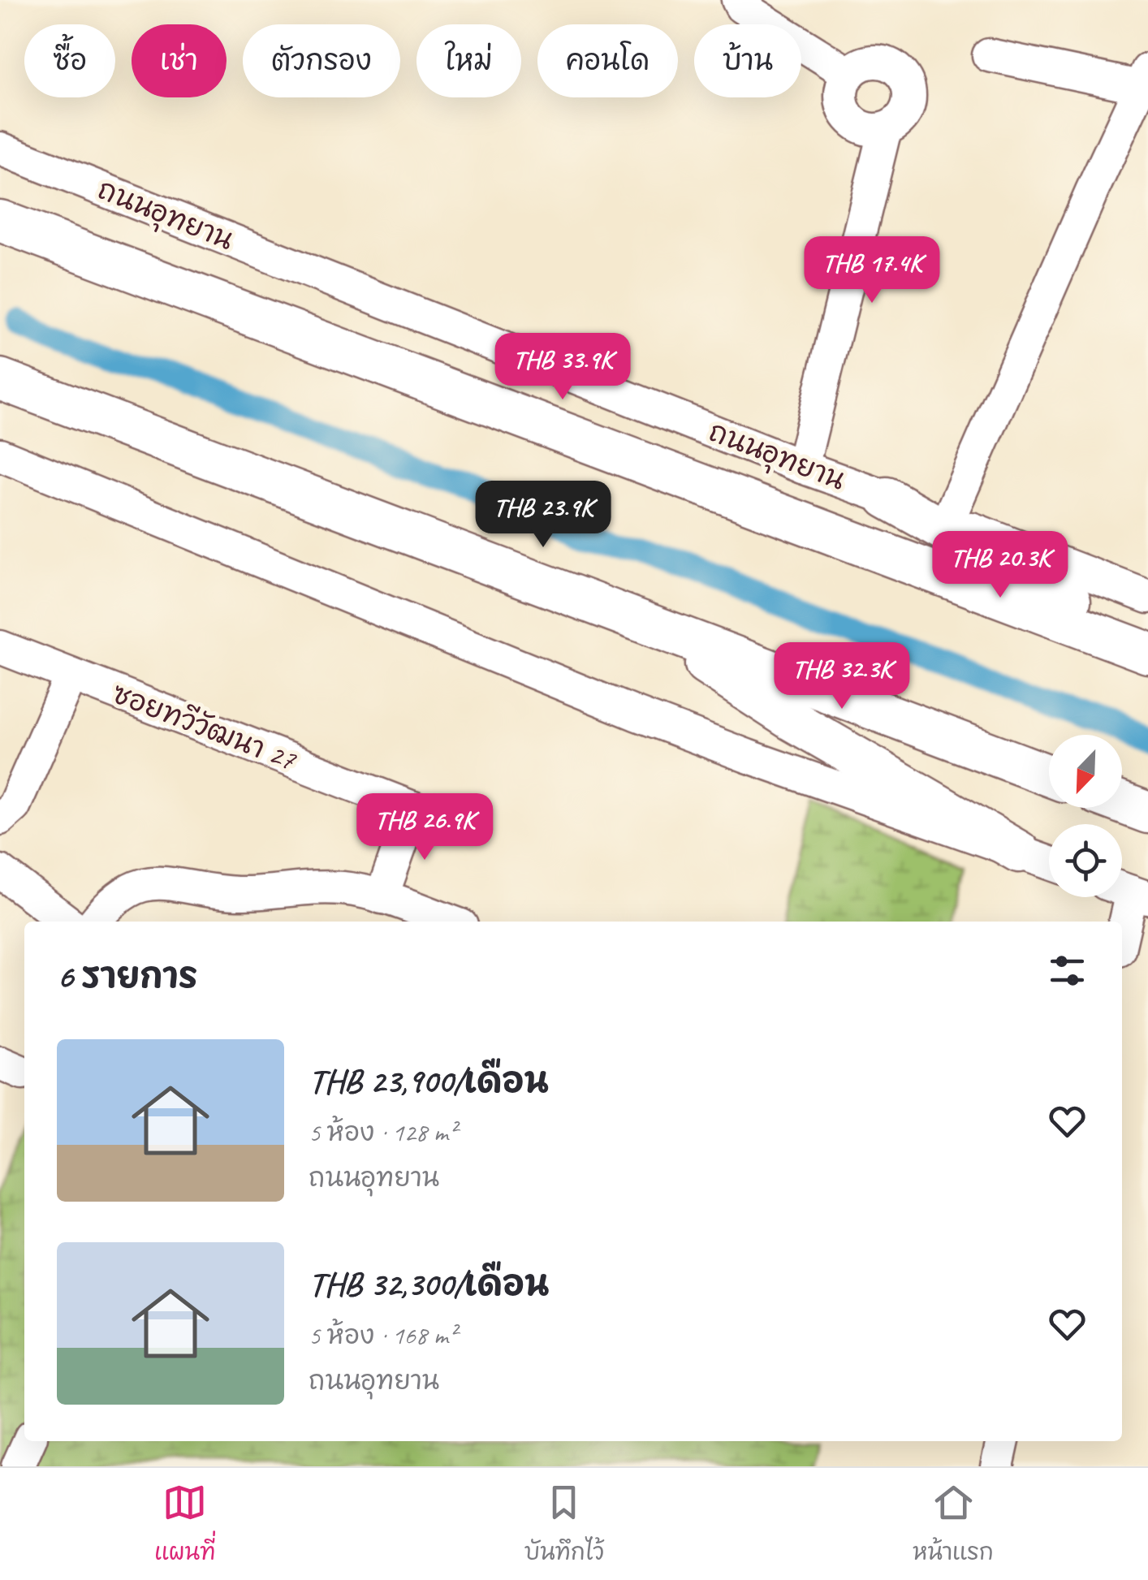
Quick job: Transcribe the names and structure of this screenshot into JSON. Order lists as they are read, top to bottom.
{
  "streets": {
    "main road": ["ถนนอุทยาน"],
    "street": ["ซอยทวีวัฒนา 27"]
  },
  "north": "bottom left",
  "page": {
    "chip": [
      "ซื้อ",
      "เช่า",
      "ตัวกรอง",
      "ใหม่",
      "คอนโด",
      "บ้าน"
    ],
    "price": [
      "THB 17.4K",
      "THB 33.9K",
      "THB 23.9K",
      "THB 20.3K",
      "THB 32.3K",
      "THB 26.9K"
    ],
    "heading": "6 รายการ",
    "list": [
      {
        "name": "THB 23,900/เดือน",
        "note": "5 ห้อง · 128 m² · ถนนอุทยาน"
      },
      {
        "name": "THB 32,300/เดือน",
        "note": "5 ห้อง · 168 m² · ถนนอุทยาน"
      }
    ],
    "tabs": ["แผนที่", "บันทึกไว้", "หน้าแรก"]
  }
}
